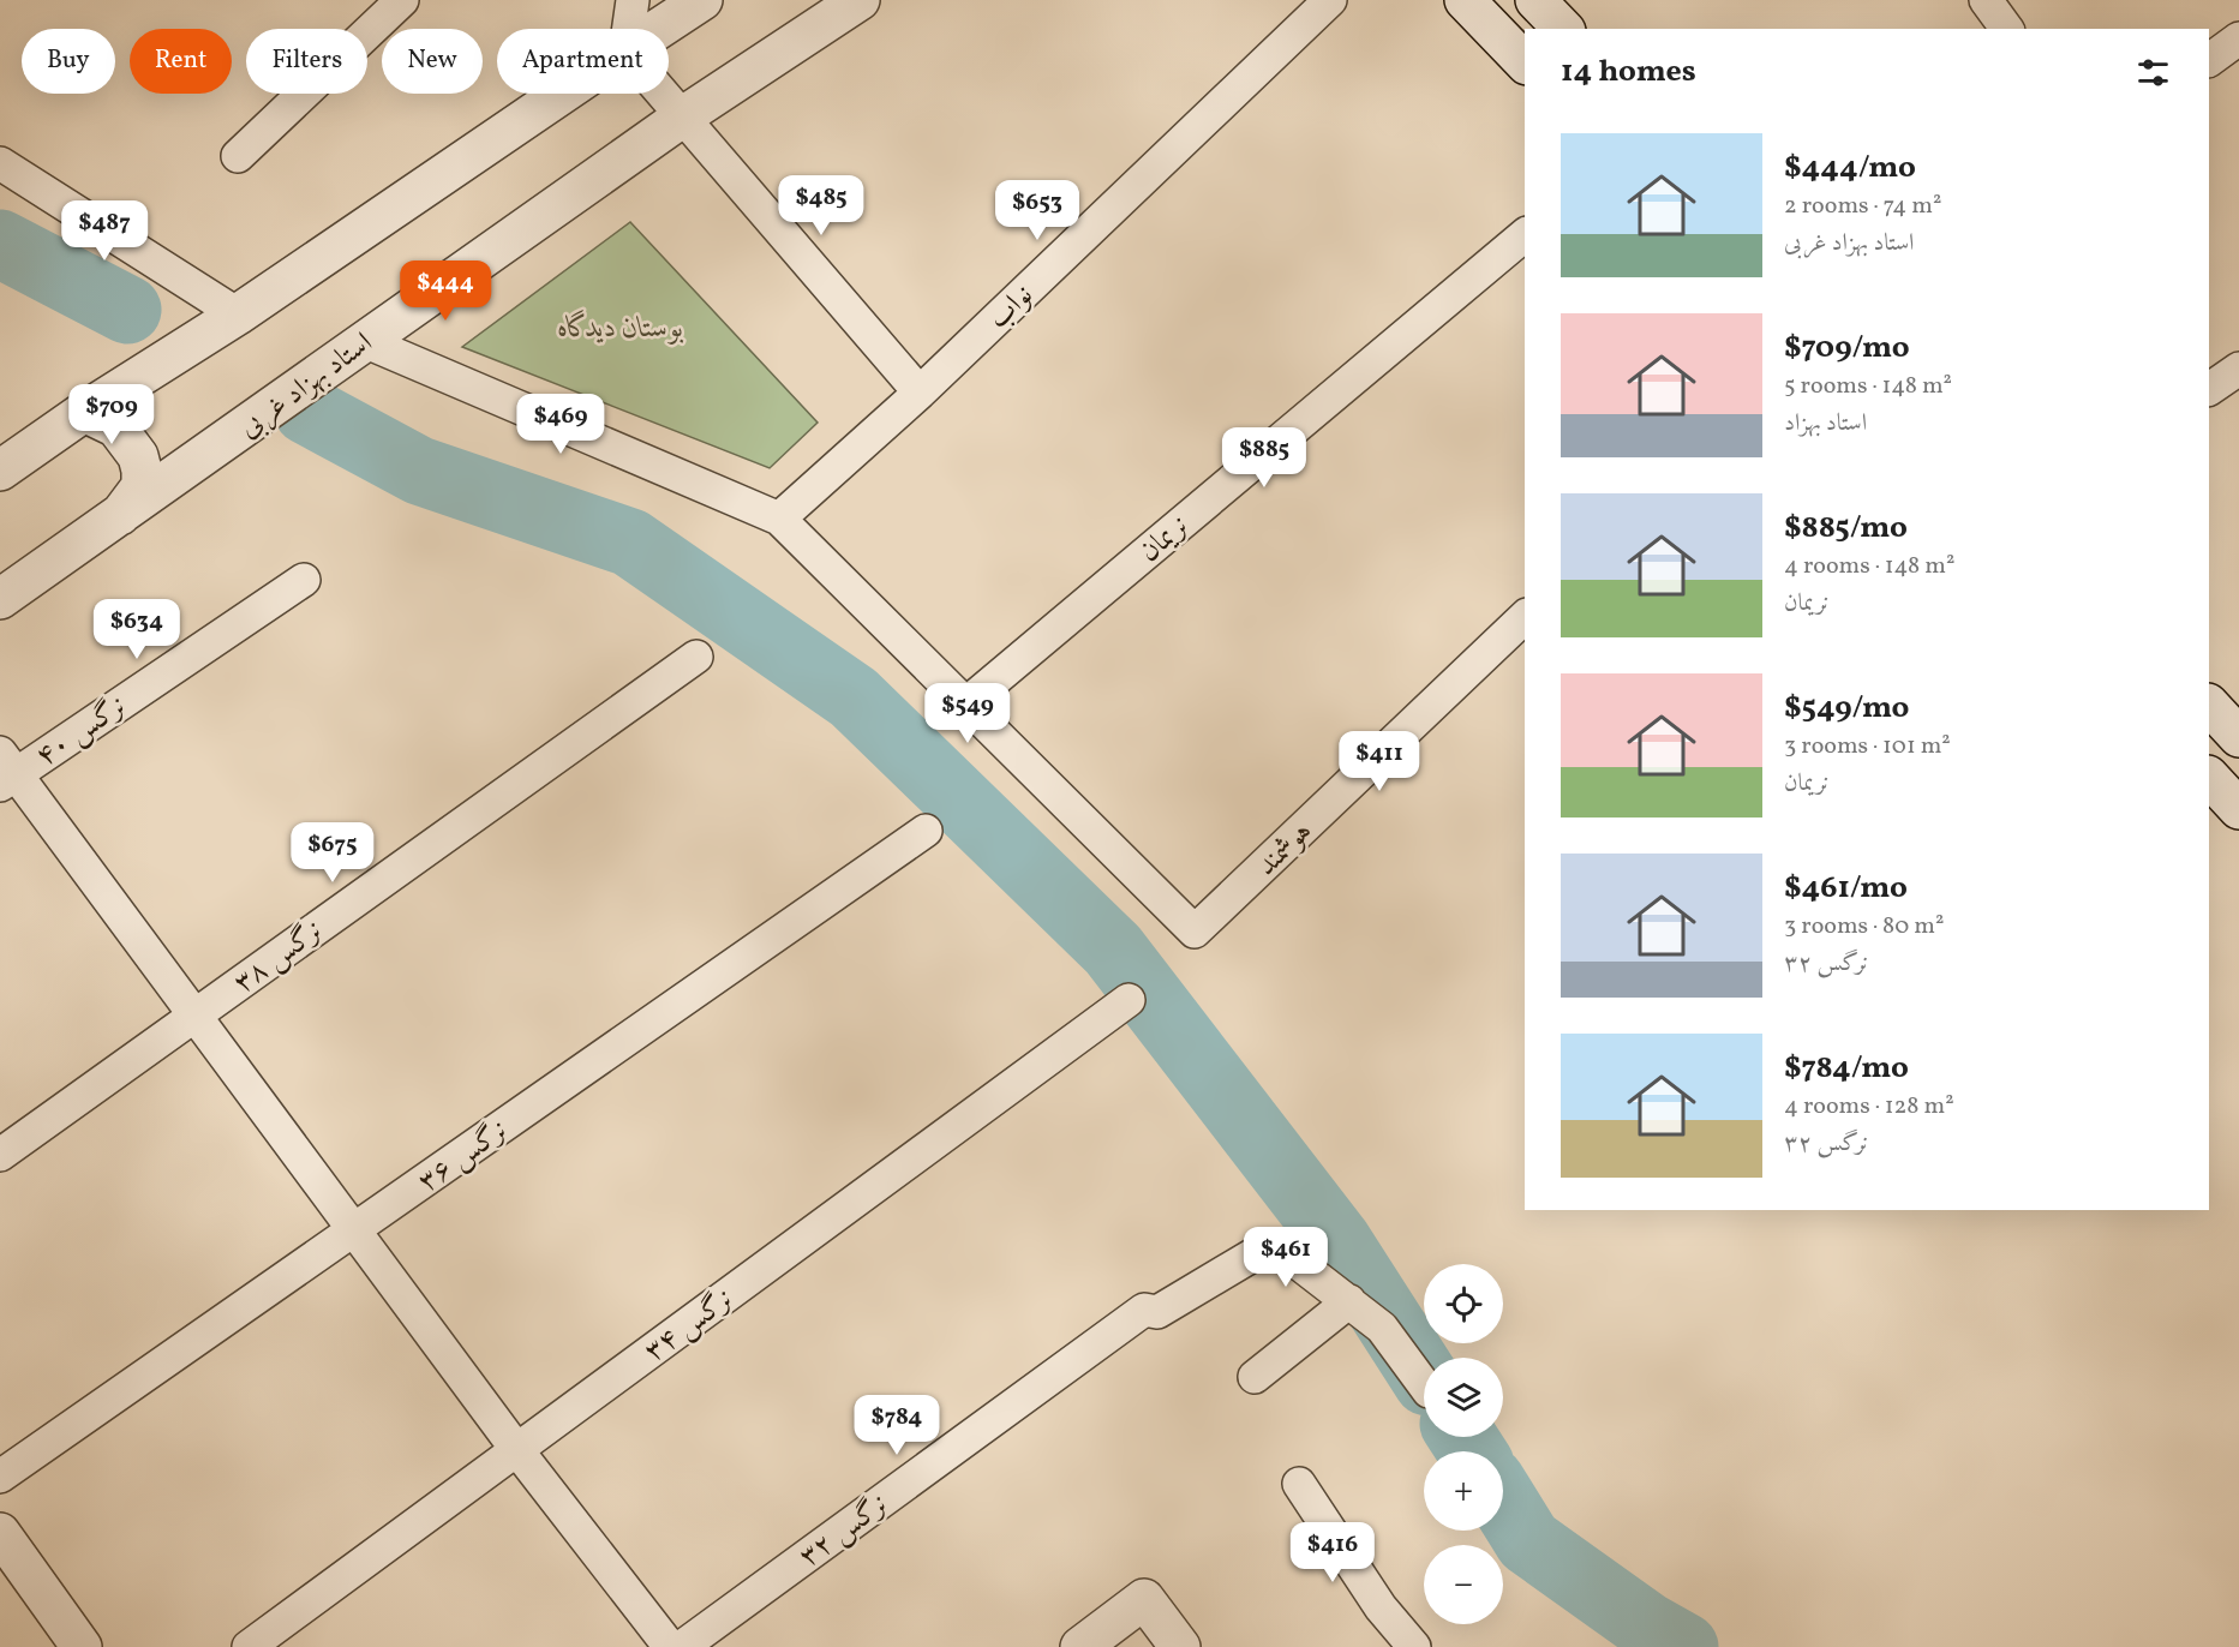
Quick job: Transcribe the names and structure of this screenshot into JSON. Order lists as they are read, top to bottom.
{
  "streets": {
    "street": [
      "نواب",
      "استاد بهزاد غربی",
      "نریمان",
      "نرگس ۴۰",
      "هوشمند",
      "نرگس ۳۸",
      "نرگس ۳۶",
      "نرگس ۳۴",
      "نرگس ۳۲"
    ]
  },
  "crossings": [
    ["نریمان", "هوشمند"]
  ],
  "parks": ["بوستان دیدگاه"],
  "page": {
    "chip": [
      "Buy",
      "Rent",
      "Filters",
      "New",
      "Apartment"
    ],
    "heading": "14 homes",
    "list": [
      {
        "name": "$444/mo",
        "note": "2 rooms · 74 m² · استاد بهزاد غربی"
      },
      {
        "name": "$709/mo",
        "note": "5 rooms · 148 m² · استاد بهزاد"
      },
      {
        "name": "$885/mo",
        "note": "4 rooms · 148 m² · نریمان"
      },
      {
        "name": "$549/mo",
        "note": "3 rooms · 101 m² · نریمان"
      },
      {
        "name": "$461/mo",
        "note": "3 rooms · 80 m² · نرگس ۳۲"
      },
      {
        "name": "$784/mo",
        "note": "4 rooms · 128 m² · نرگس ۳۲"
      }
    ],
    "price": [
      "$485",
      "$653",
      "$487",
      "$444",
      "$709",
      "$469",
      "$885",
      "$634",
      "$549",
      "$411",
      "$675",
      "$461",
      "$784",
      "$416"
    ],
    "map_buttons": ["+", "−"]
  }
}
